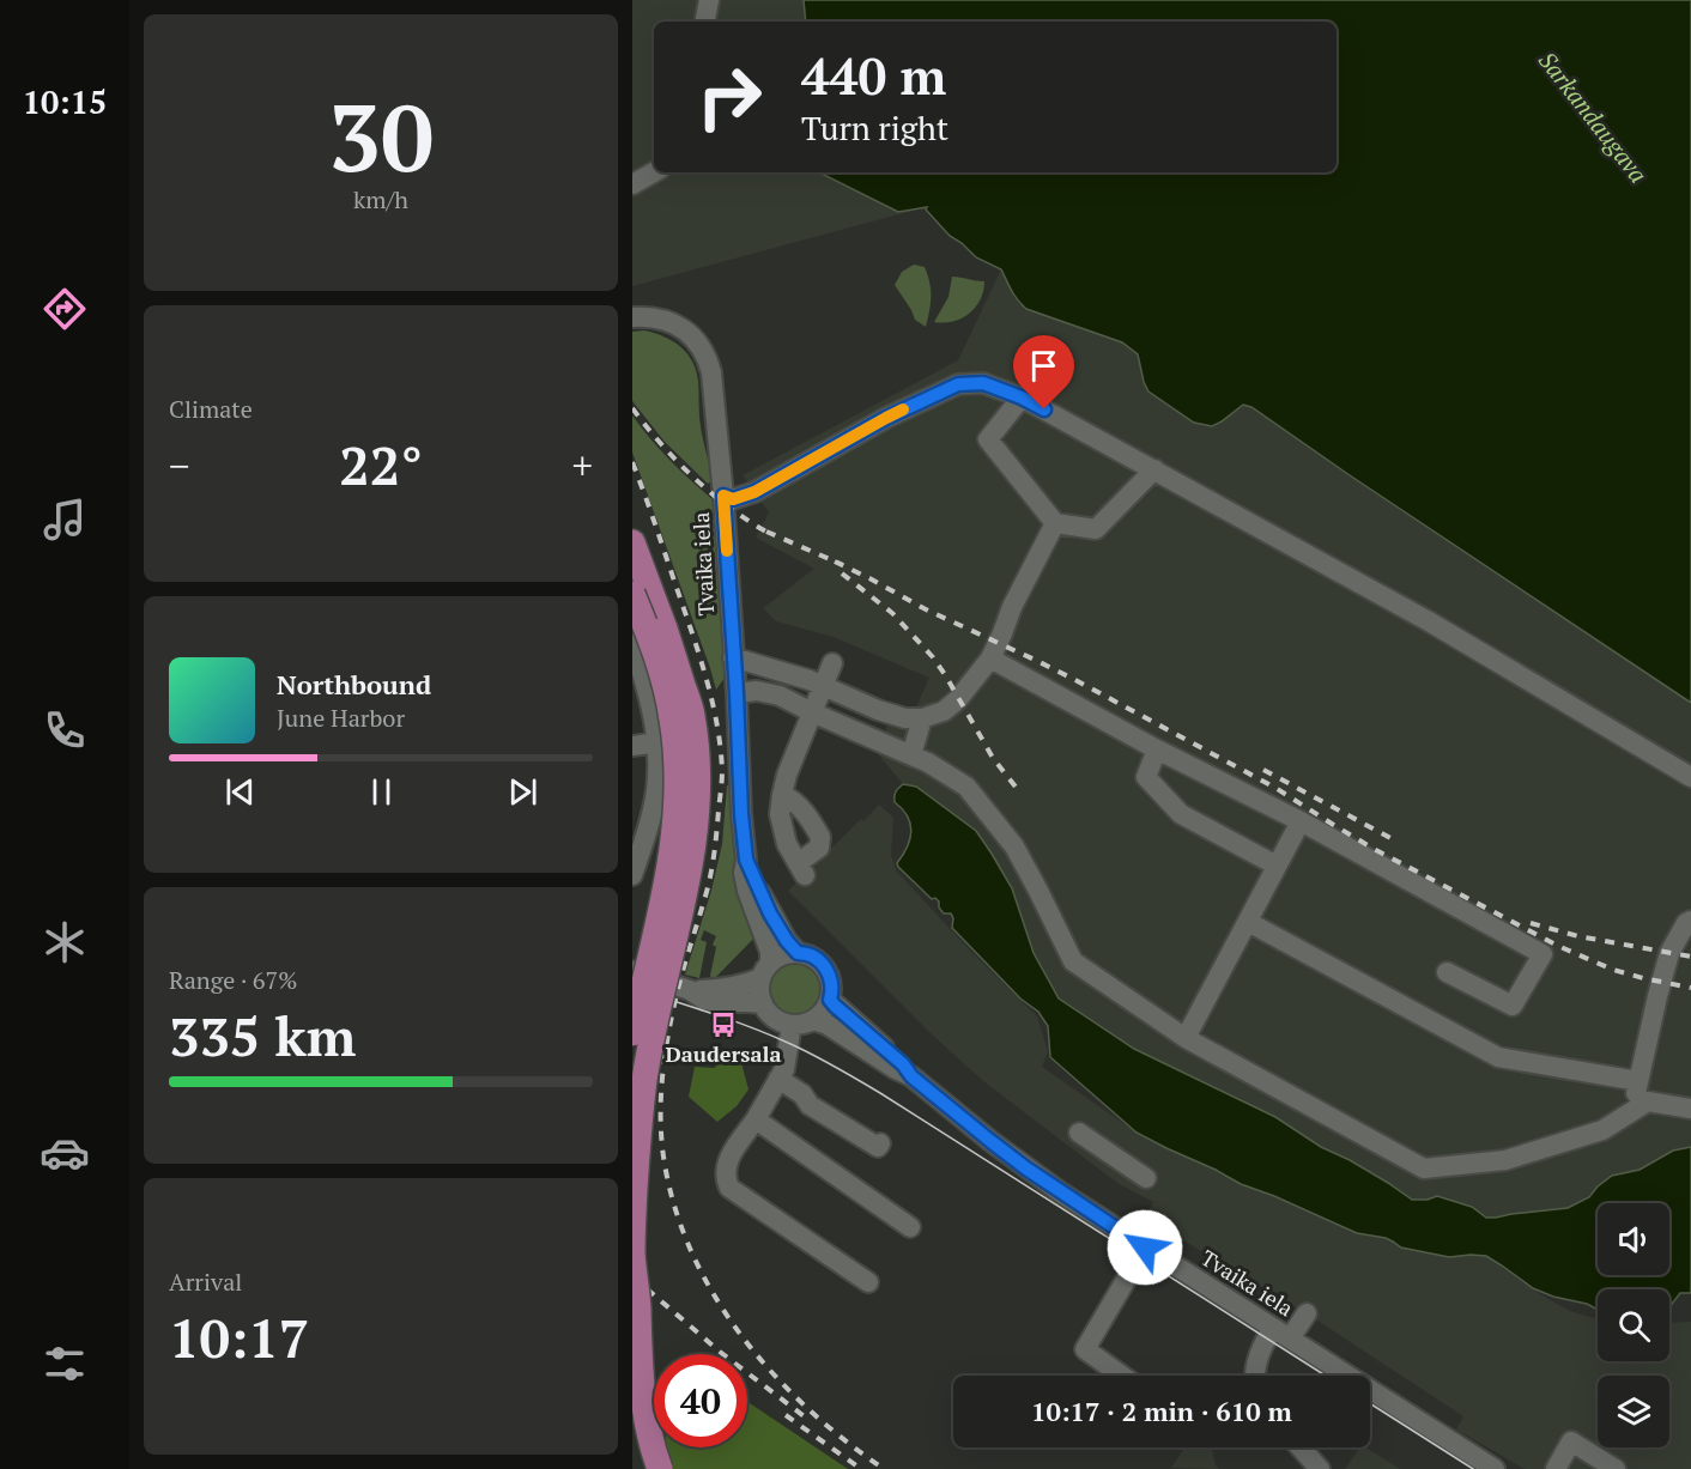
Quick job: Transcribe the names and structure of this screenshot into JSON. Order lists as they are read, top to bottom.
{
  "streets": {
    "street": ["Tvaika iela"]
  },
  "water": ["Sarkandaugava"],
  "places": {
    "bus stop": ["Daudersala"]
  },
  "page": {
    "tabs": "10:15",
    "tile": [
      ["30", "km/h"],
      "Climate",
      ["Range · 67%", "335 km"],
      ["Arrival", "10:17"]
    ],
    "turn": ["440 m", "Turn right"],
    "heat": ["−", "22°", "+"],
    "song": ["Northbound", "June Harbor"],
    "limit": "40",
    "trip": "10:17 · 2 min · 610 m"
  }
}
